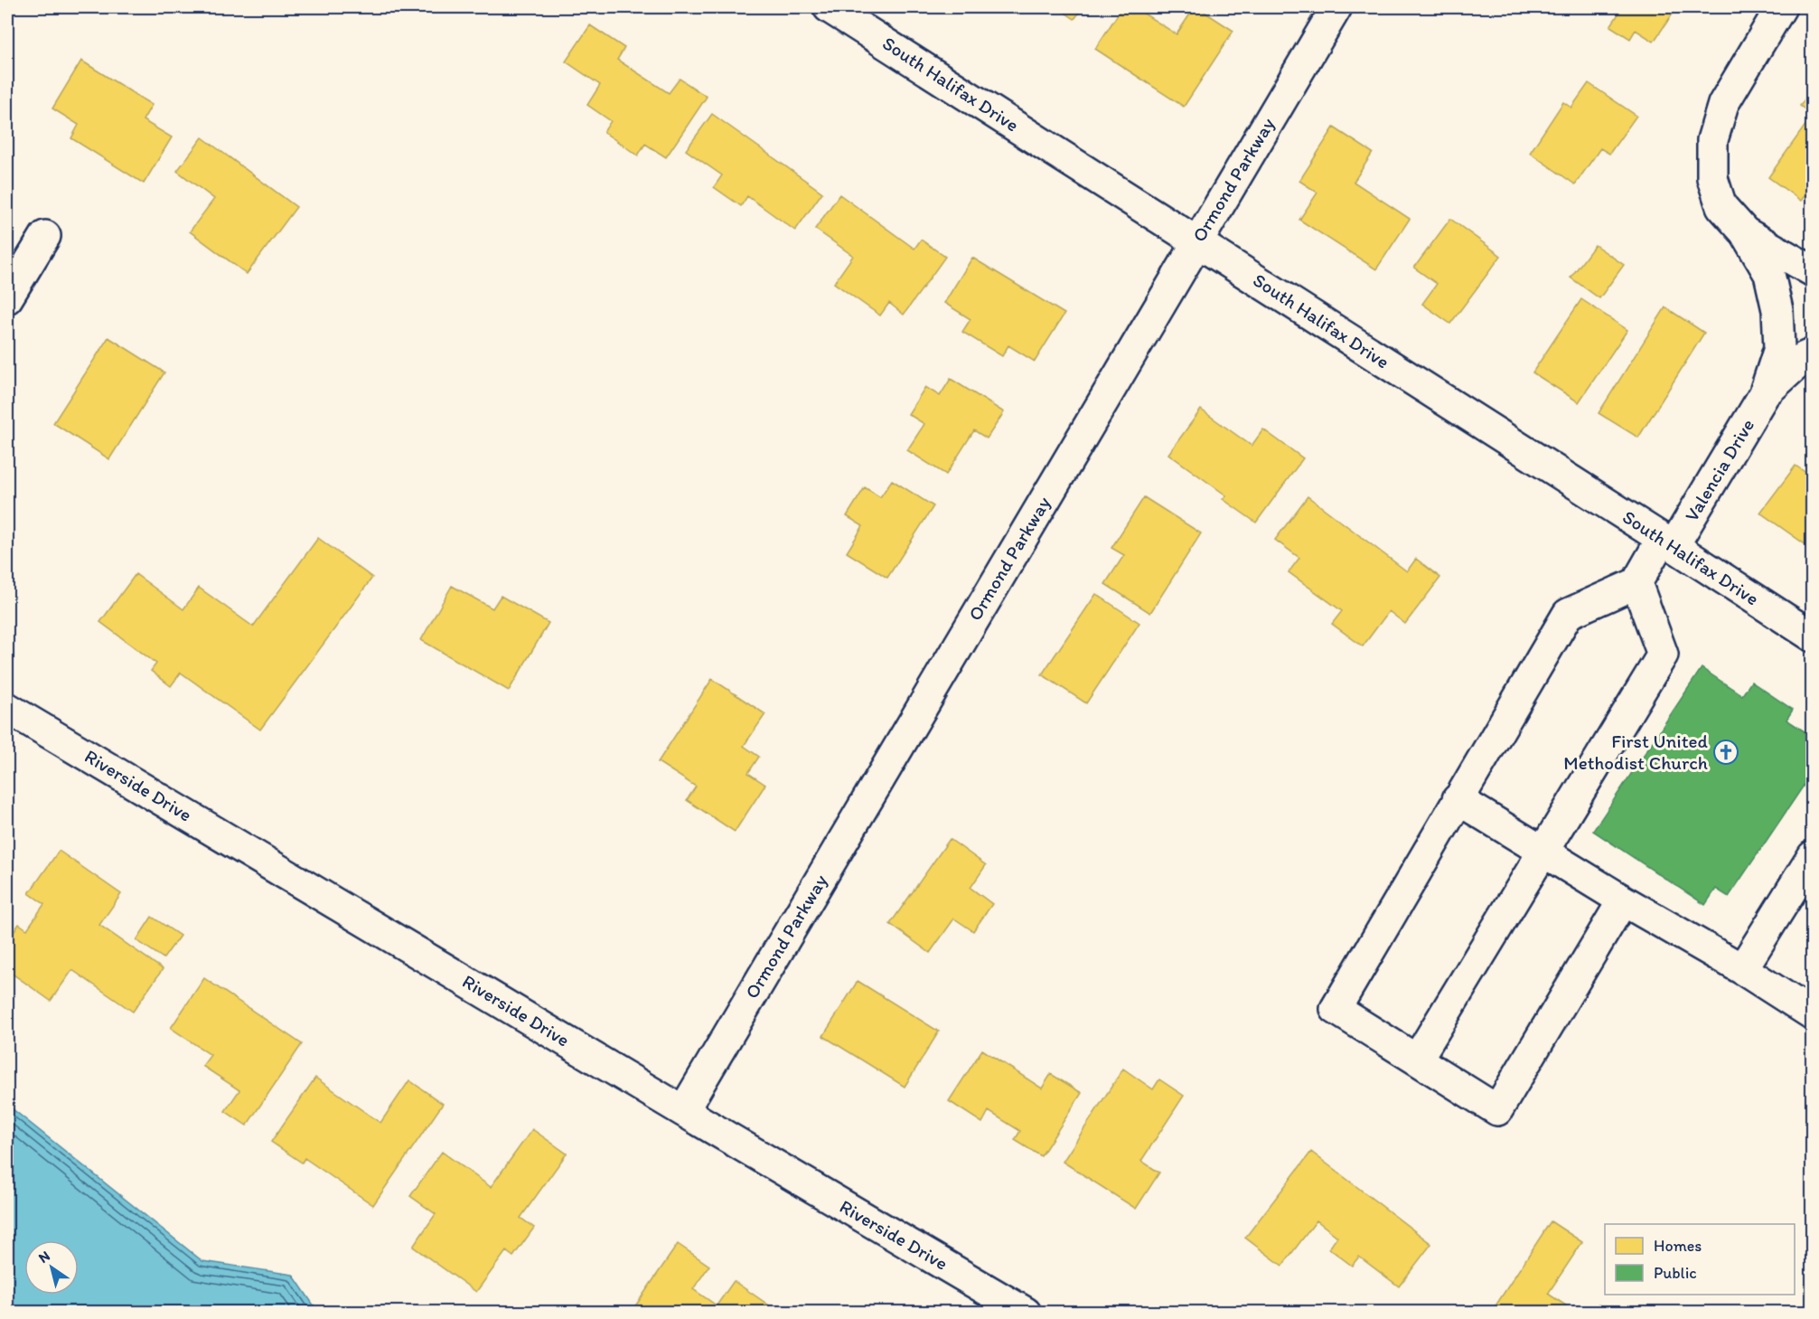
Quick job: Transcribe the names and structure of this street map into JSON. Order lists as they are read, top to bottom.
{
  "streets": {
    "street": [
      "South Halifax Drive",
      "Ormond Parkway",
      "Valencia Drive",
      "Riverside Drive"
    ]
  },
  "crossings": [
    ["South Halifax Drive", "Ormond Parkway"],
    ["South Halifax Drive", "Valencia Drive"],
    ["Ormond Parkway", "Riverside Drive"]
  ],
  "places": {
    "church": ["First United Methodist Church"]
  },
  "legend": ["Homes", "Public"],
  "north": "top left"
}
